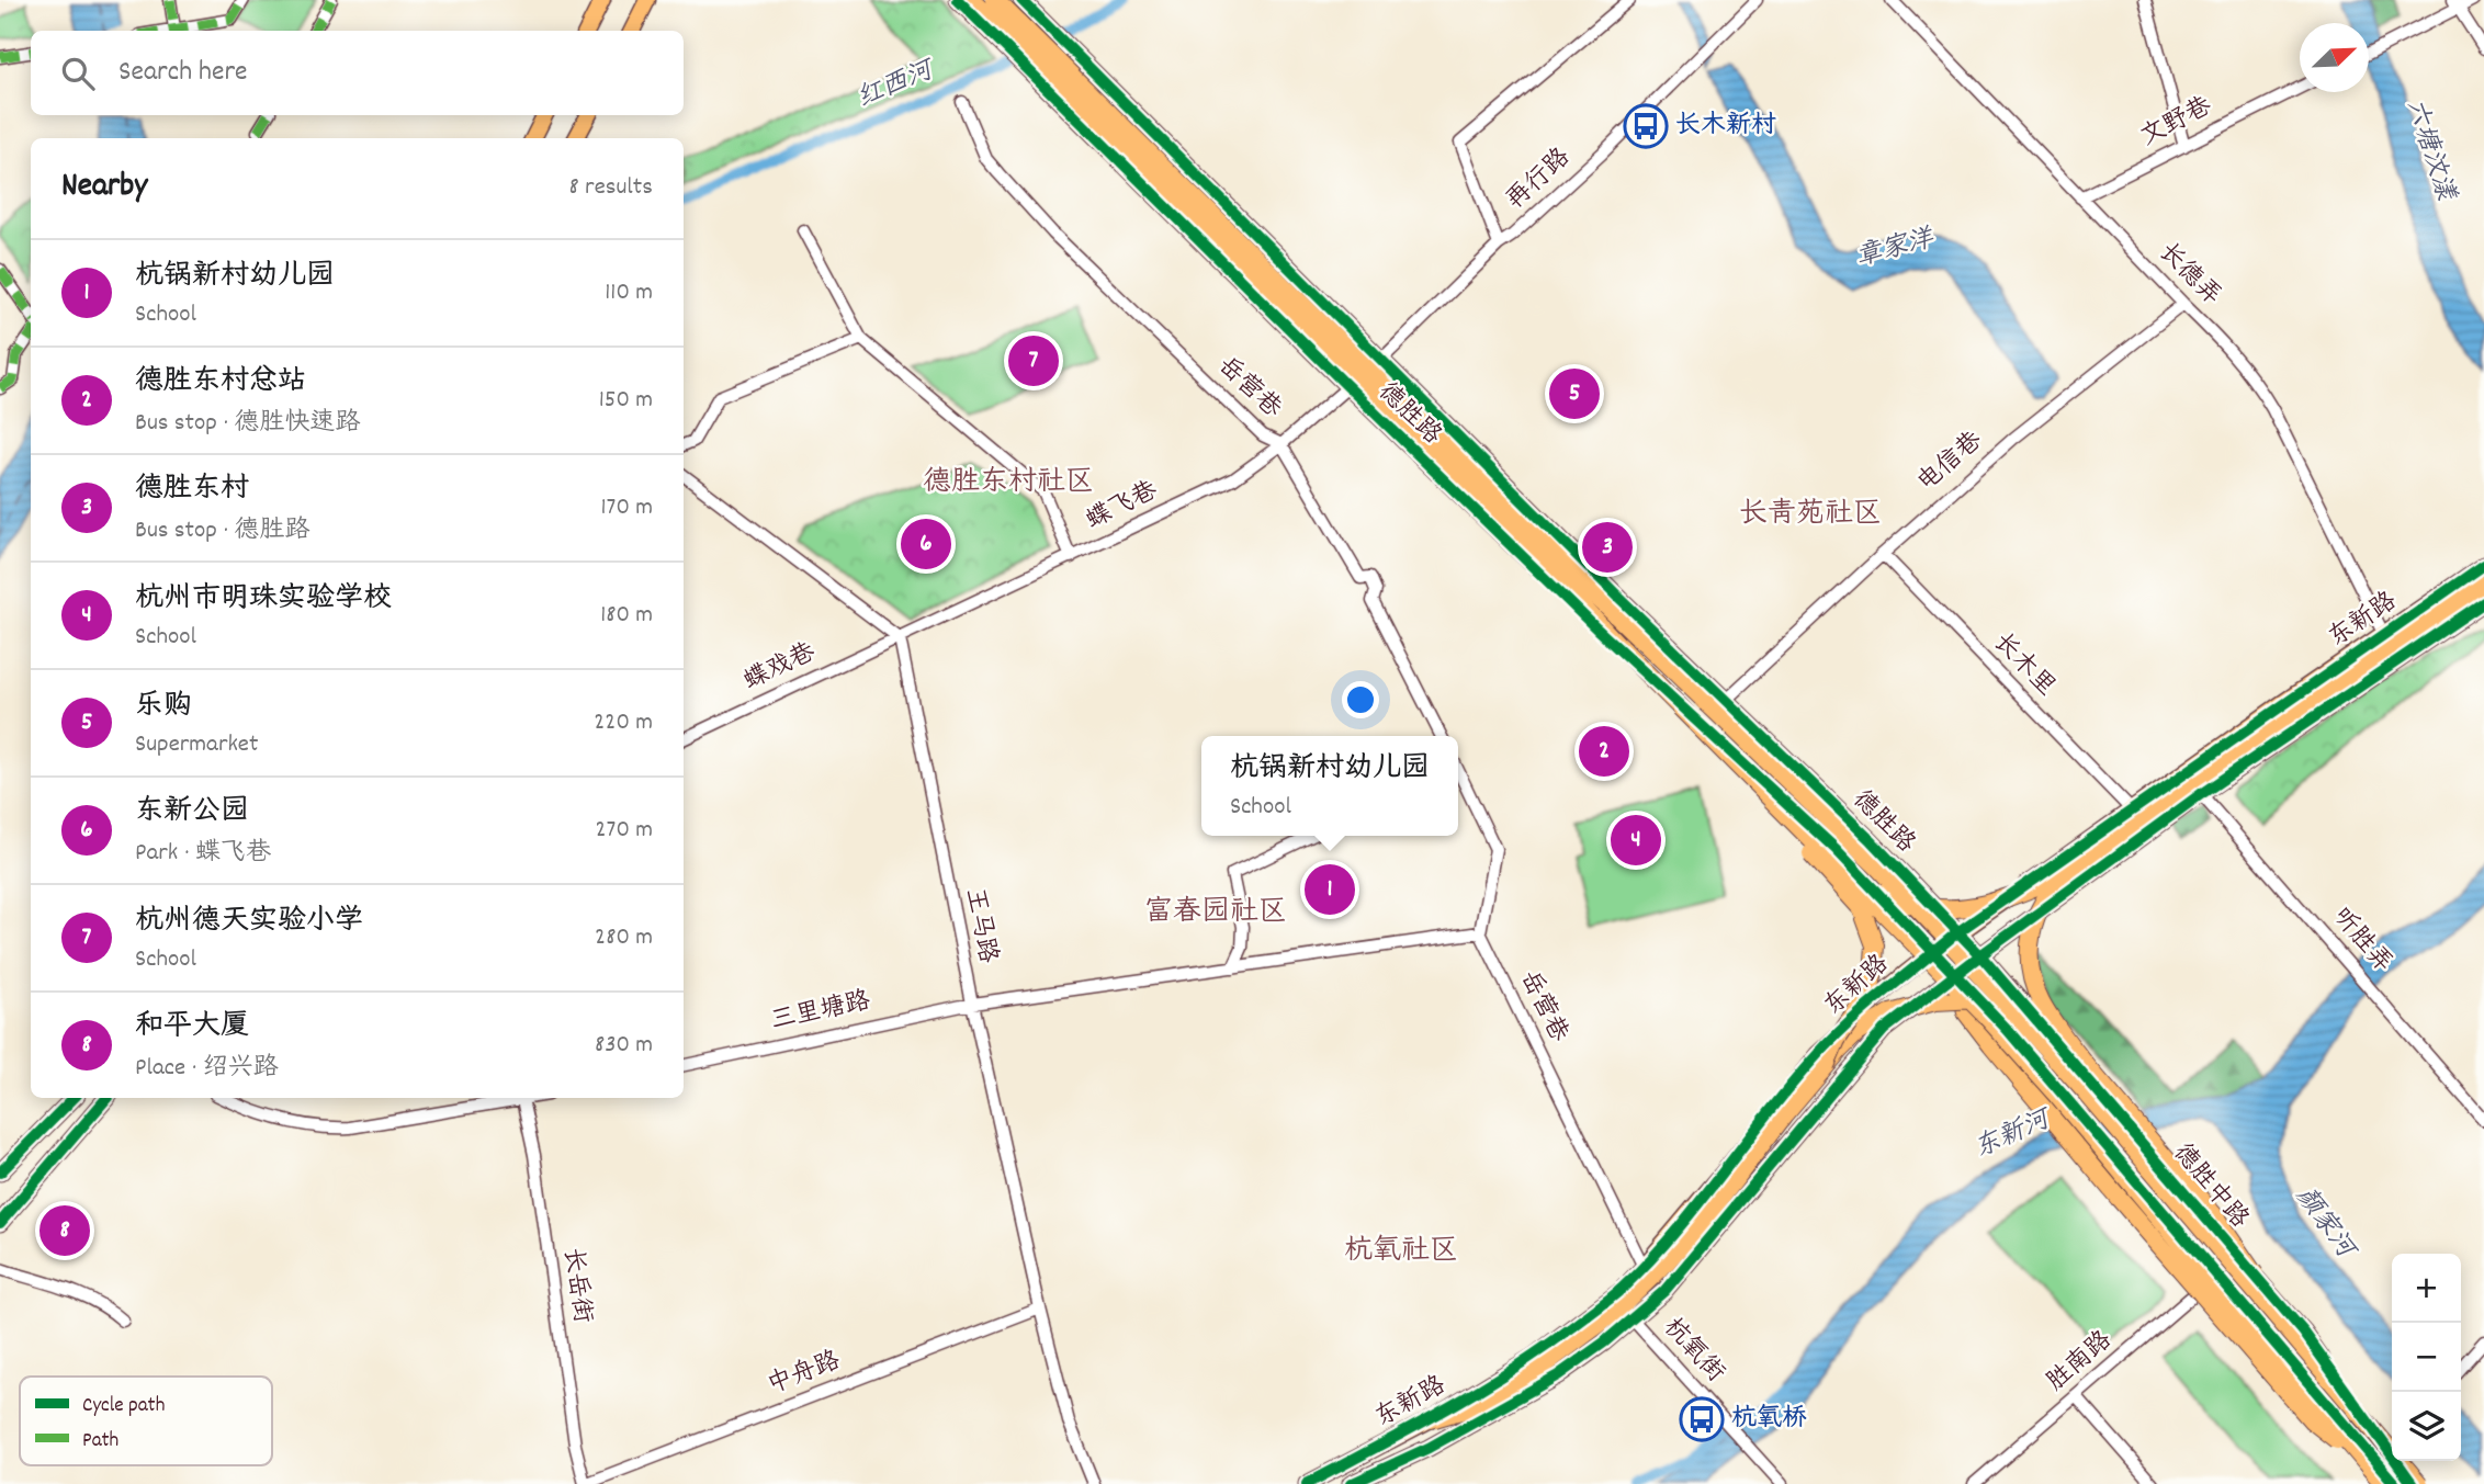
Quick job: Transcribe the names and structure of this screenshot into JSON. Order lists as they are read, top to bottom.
{
  "streets": {
    "main road": ["德胜路", "东新路", "德胜中路"],
    "street": [
      "文野巷",
      "再行路",
      "长德弄",
      "岳营巷",
      "电信巷",
      "蝶飞巷",
      "长木里",
      "蝶戏巷",
      "王马路",
      "听胜弄",
      "三里塘路",
      "长岳街",
      "杭氧街",
      "胜南路",
      "中舟路"
    ]
  },
  "crossings": [
    ["文野巷", "长德弄"],
    ["再行路", "德胜路"],
    ["再行路", "蝶飞巷"],
    ["长德弄", "电信巷"],
    ["长德弄", "东新路"],
    ["岳营巷", "蝶飞巷"],
    ["岳营巷", "东新路"],
    ["岳营巷", "三里塘路"],
    ["德胜路", "电信巷"],
    ["德胜路", "蝶飞巷"],
    ["德胜路", "东新路"],
    ["德胜路", "德胜中路"],
    ["电信巷", "长木里"],
    ["蝶飞巷", "蝶戏巷"],
    ["蝶飞巷", "王马路"],
    ["东新路", "长木里"],
    ["东新路", "听胜弄"],
    ["东新路", "德胜中路"],
    ["东新路", "杭氧街"],
    ["蝶戏巷", "王马路"],
    ["王马路", "三里塘路"],
    ["王马路", "中舟路"],
    ["德胜中路", "胜南路"],
    ["长岳街", "中舟路"]
  ],
  "districts": [
    "德胜东村社区",
    "长青苑社区",
    "富春园社区",
    "杭氧社区"
  ],
  "water": [
    "红西河",
    "六塘汶漾",
    "章家洋",
    "东新河",
    "颜家河"
  ],
  "places": {
    "bus stop": ["长木新村", "杭氧桥"]
  },
  "legend": ["Cycle path", "Path"],
  "north": "top right",
  "page": {
    "search": "Search here",
    "heading": ["Nearby", "8 results"],
    "list": [
      {
        "mark": "1",
        "name": "杭锅新村幼儿园",
        "note": "School",
        "value": "110 m"
      },
      {
        "mark": "2",
        "name": "德胜东村总站",
        "note": "Bus stop · 德胜快速路",
        "value": "150 m"
      },
      {
        "mark": "3",
        "name": "德胜东村",
        "note": "Bus stop · 德胜路",
        "value": "170 m"
      },
      {
        "mark": "4",
        "name": "杭州市明珠实验学校",
        "note": "School",
        "value": "180 m"
      },
      {
        "mark": "5",
        "name": "乐购",
        "note": "Supermarket",
        "value": "220 m"
      },
      {
        "mark": "6",
        "name": "东新公园",
        "note": "Park · 蝶飞巷",
        "value": "270 m"
      },
      {
        "mark": "7",
        "name": "杭州德天实验小学",
        "note": "School",
        "value": "280 m"
      },
      {
        "mark": "8",
        "name": "和平大厦",
        "note": "Place · 绍兴路",
        "value": "830 m"
      }
    ],
    "pins": [
      "7",
      "5",
      "6",
      "3",
      "2",
      "4",
      "1",
      "8"
    ],
    "popup": ["杭锅新村幼儿园", "School"],
    "map_buttons": ["+", "−"]
  }
}
